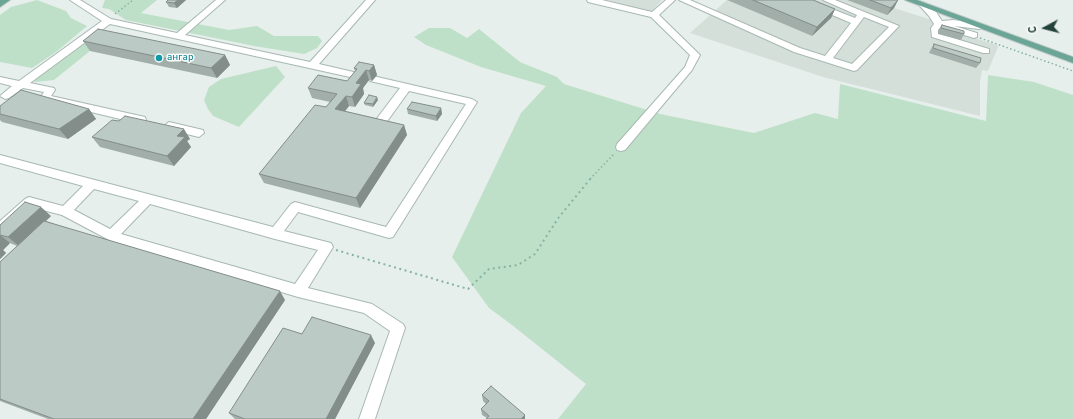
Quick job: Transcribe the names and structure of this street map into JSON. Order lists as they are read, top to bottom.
{
  "places": ["ангар"],
  "north": "left"
}
